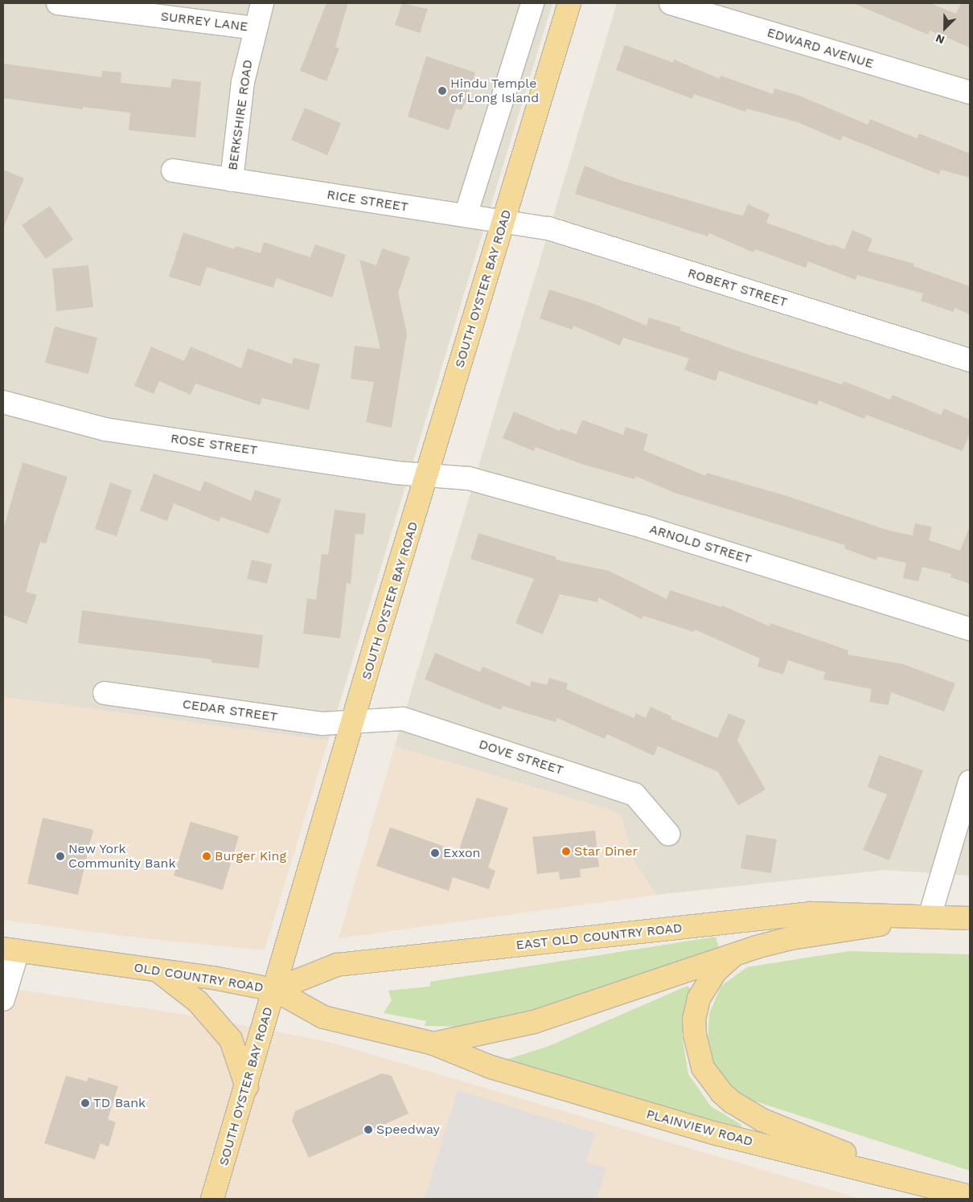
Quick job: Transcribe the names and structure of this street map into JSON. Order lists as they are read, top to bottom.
{
  "streets": {
    "main road": [
      "SOUTH OYSTER BAY ROAD",
      "EAST OLD COUNTRY ROAD",
      "OLD COUNTRY ROAD",
      "PLAINVIEW ROAD"
    ],
    "street": [
      "SURREY LANE",
      "EDWARD AVENUE",
      "BERKSHIRE ROAD",
      "RICE STREET",
      "ROBERT STREET",
      "ROSE STREET",
      "ARNOLD STREET",
      "CEDAR STREET",
      "DOVE STREET"
    ]
  },
  "crossings": [
    ["SURREY LANE", "BERKSHIRE ROAD"],
    ["BERKSHIRE ROAD", "RICE STREET"],
    ["RICE STREET", "ROBERT STREET"],
    ["RICE STREET", "SOUTH OYSTER BAY ROAD"],
    ["ROBERT STREET", "SOUTH OYSTER BAY ROAD"],
    ["SOUTH OYSTER BAY ROAD", "ROSE STREET"],
    ["SOUTH OYSTER BAY ROAD", "ARNOLD STREET"],
    ["SOUTH OYSTER BAY ROAD", "CEDAR STREET"],
    ["SOUTH OYSTER BAY ROAD", "DOVE STREET"],
    ["SOUTH OYSTER BAY ROAD", "EAST OLD COUNTRY ROAD"],
    ["SOUTH OYSTER BAY ROAD", "OLD COUNTRY ROAD"],
    ["ROSE STREET", "ARNOLD STREET"],
    ["CEDAR STREET", "DOVE STREET"],
    ["EAST OLD COUNTRY ROAD", "OLD COUNTRY ROAD"],
    ["EAST OLD COUNTRY ROAD", "PLAINVIEW ROAD"],
    ["OLD COUNTRY ROAD", "PLAINVIEW ROAD"]
  ],
  "places": [
    "Hindu Temple of Long Island",
    "Star Diner",
    "Exxon",
    "New York Community Bank",
    "Burger King",
    "TD Bank",
    "Speedway"
  ],
  "north": "bottom left"
}
